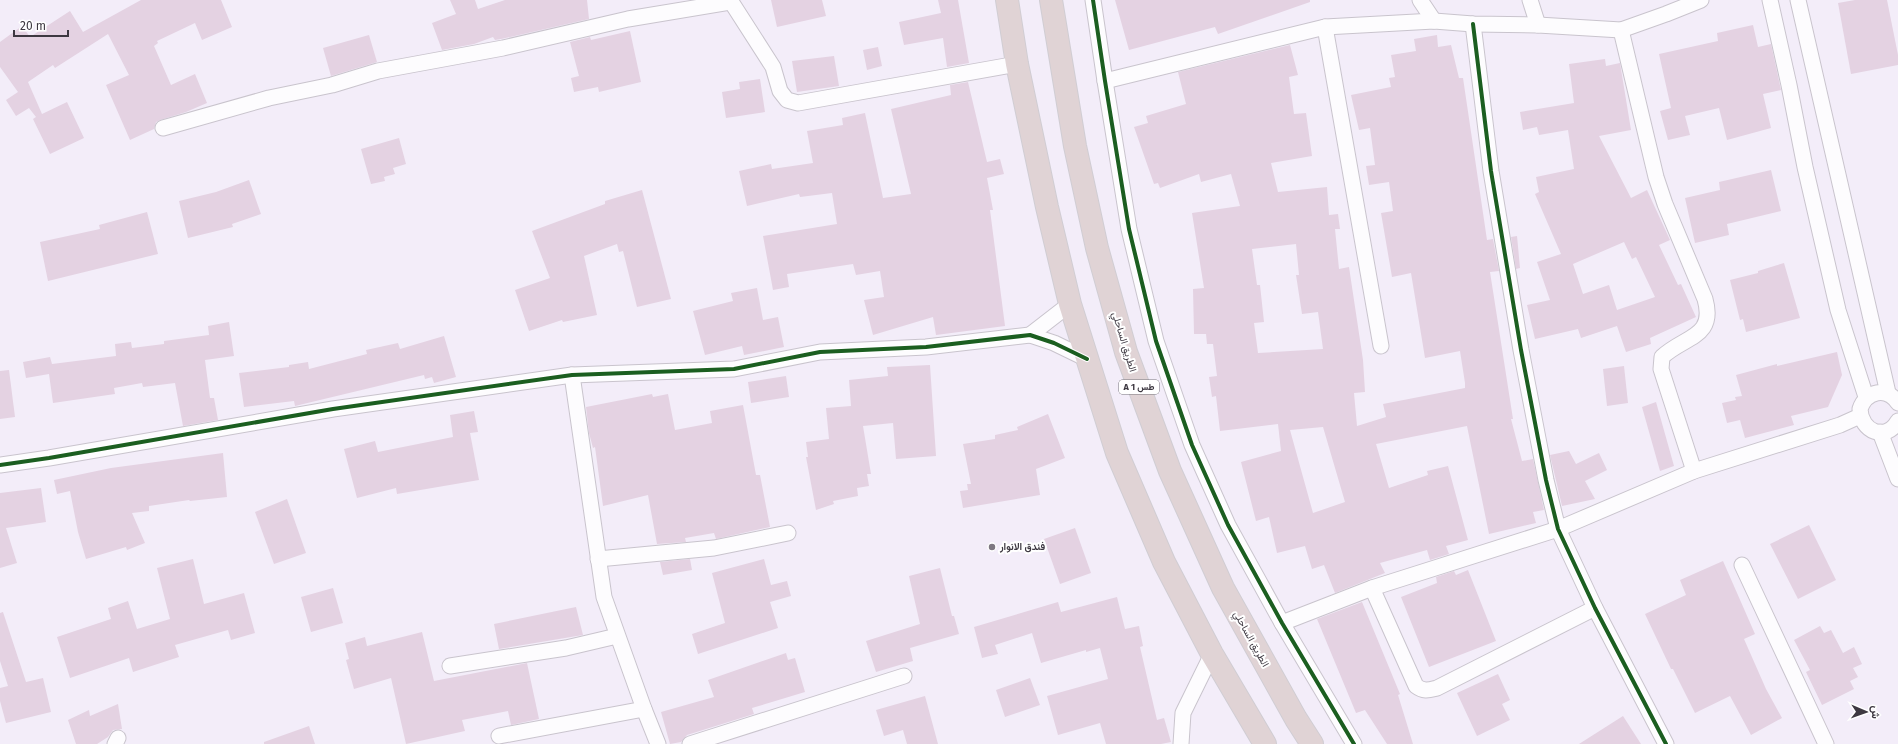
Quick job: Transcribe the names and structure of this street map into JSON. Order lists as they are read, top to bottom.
{
  "streets": {
    "highway": ["الطريق الساحلي", "A 1 طس"]
  },
  "places": ["فندق الانوار"],
  "scale_bar": "20 m",
  "north": "right"
}
